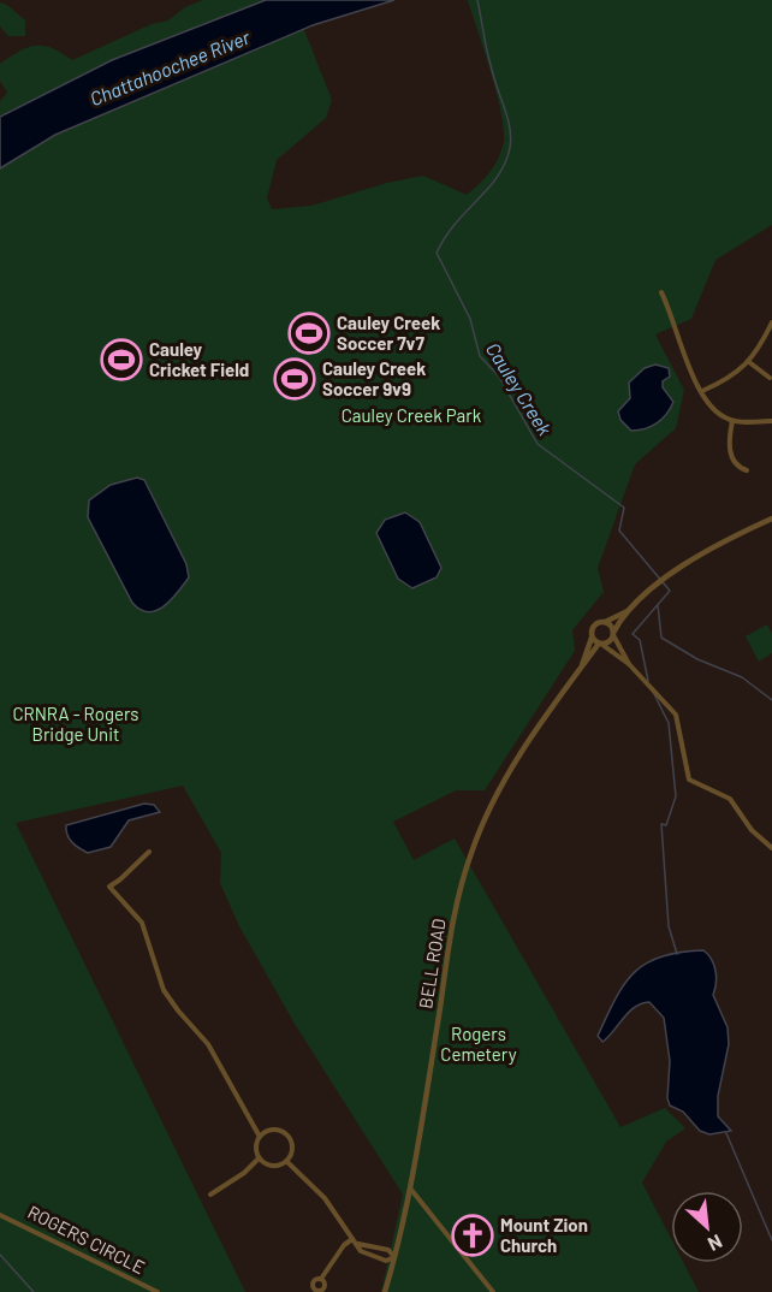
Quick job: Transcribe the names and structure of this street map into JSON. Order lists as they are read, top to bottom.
{
  "streets": {
    "street": ["BELL ROAD", "ROGERS CIRCLE"]
  },
  "water": ["Chattahoochee River", "Cauley Creek"],
  "parks": ["Cauley Creek Park", "CRNRA - Rogers Bridge Unit", "Rogers Cemetery"],
  "places": {
    "sports": ["Cauley Creek Soccer 7v7", "Cauley Cricket Field", "Cauley Creek Soccer 9v9"],
    "church": ["Mount Zion Church"]
  },
  "north": "bottom right"
}
